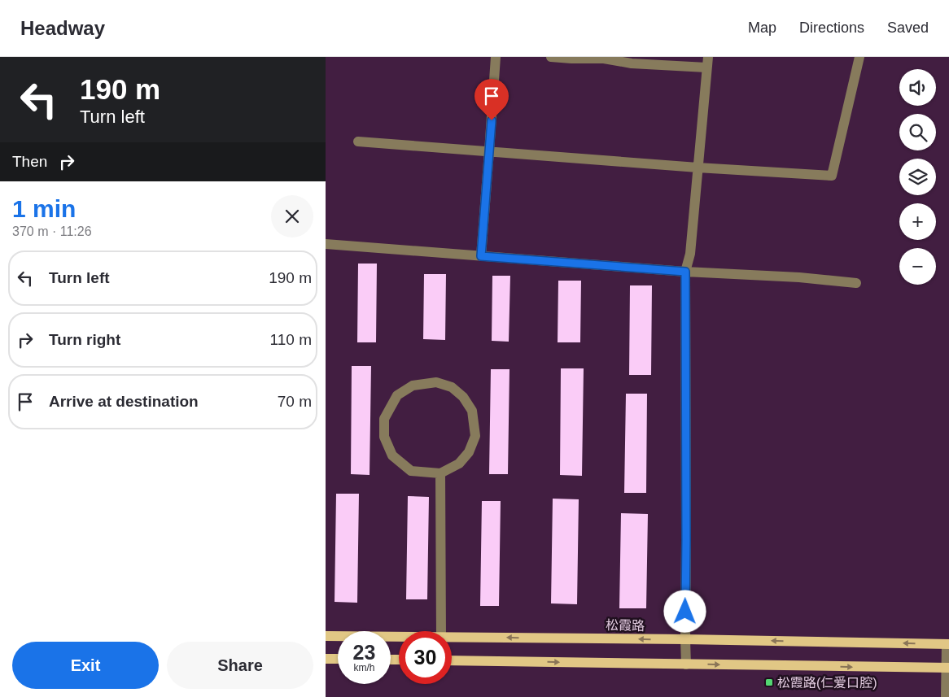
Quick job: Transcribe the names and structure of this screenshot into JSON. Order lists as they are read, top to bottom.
{
  "streets": {
    "main road": ["松霞路"]
  },
  "places": {
    "transit": ["松霞路(仁爱口腔)"]
  },
  "page": {
    "header": "Headway",
    "nav": ["Map", "Directions", "Saved"],
    "turn": ["190 m", "Turn left"],
    "map_buttons": ["+", "−"],
    "then": "Then",
    "heading": ["1 min", "370 m · 11:26"],
    "list": [
      {
        "name": "Turn left",
        "value": "190 m"
      },
      {
        "name": "Turn right",
        "value": "110 m"
      },
      {
        "name": "Arrive at destination",
        "value": "70 m"
      }
    ],
    "speed": "23 km/h",
    "limit": "30",
    "buttons": ["Exit", "Share"]
  }
}
